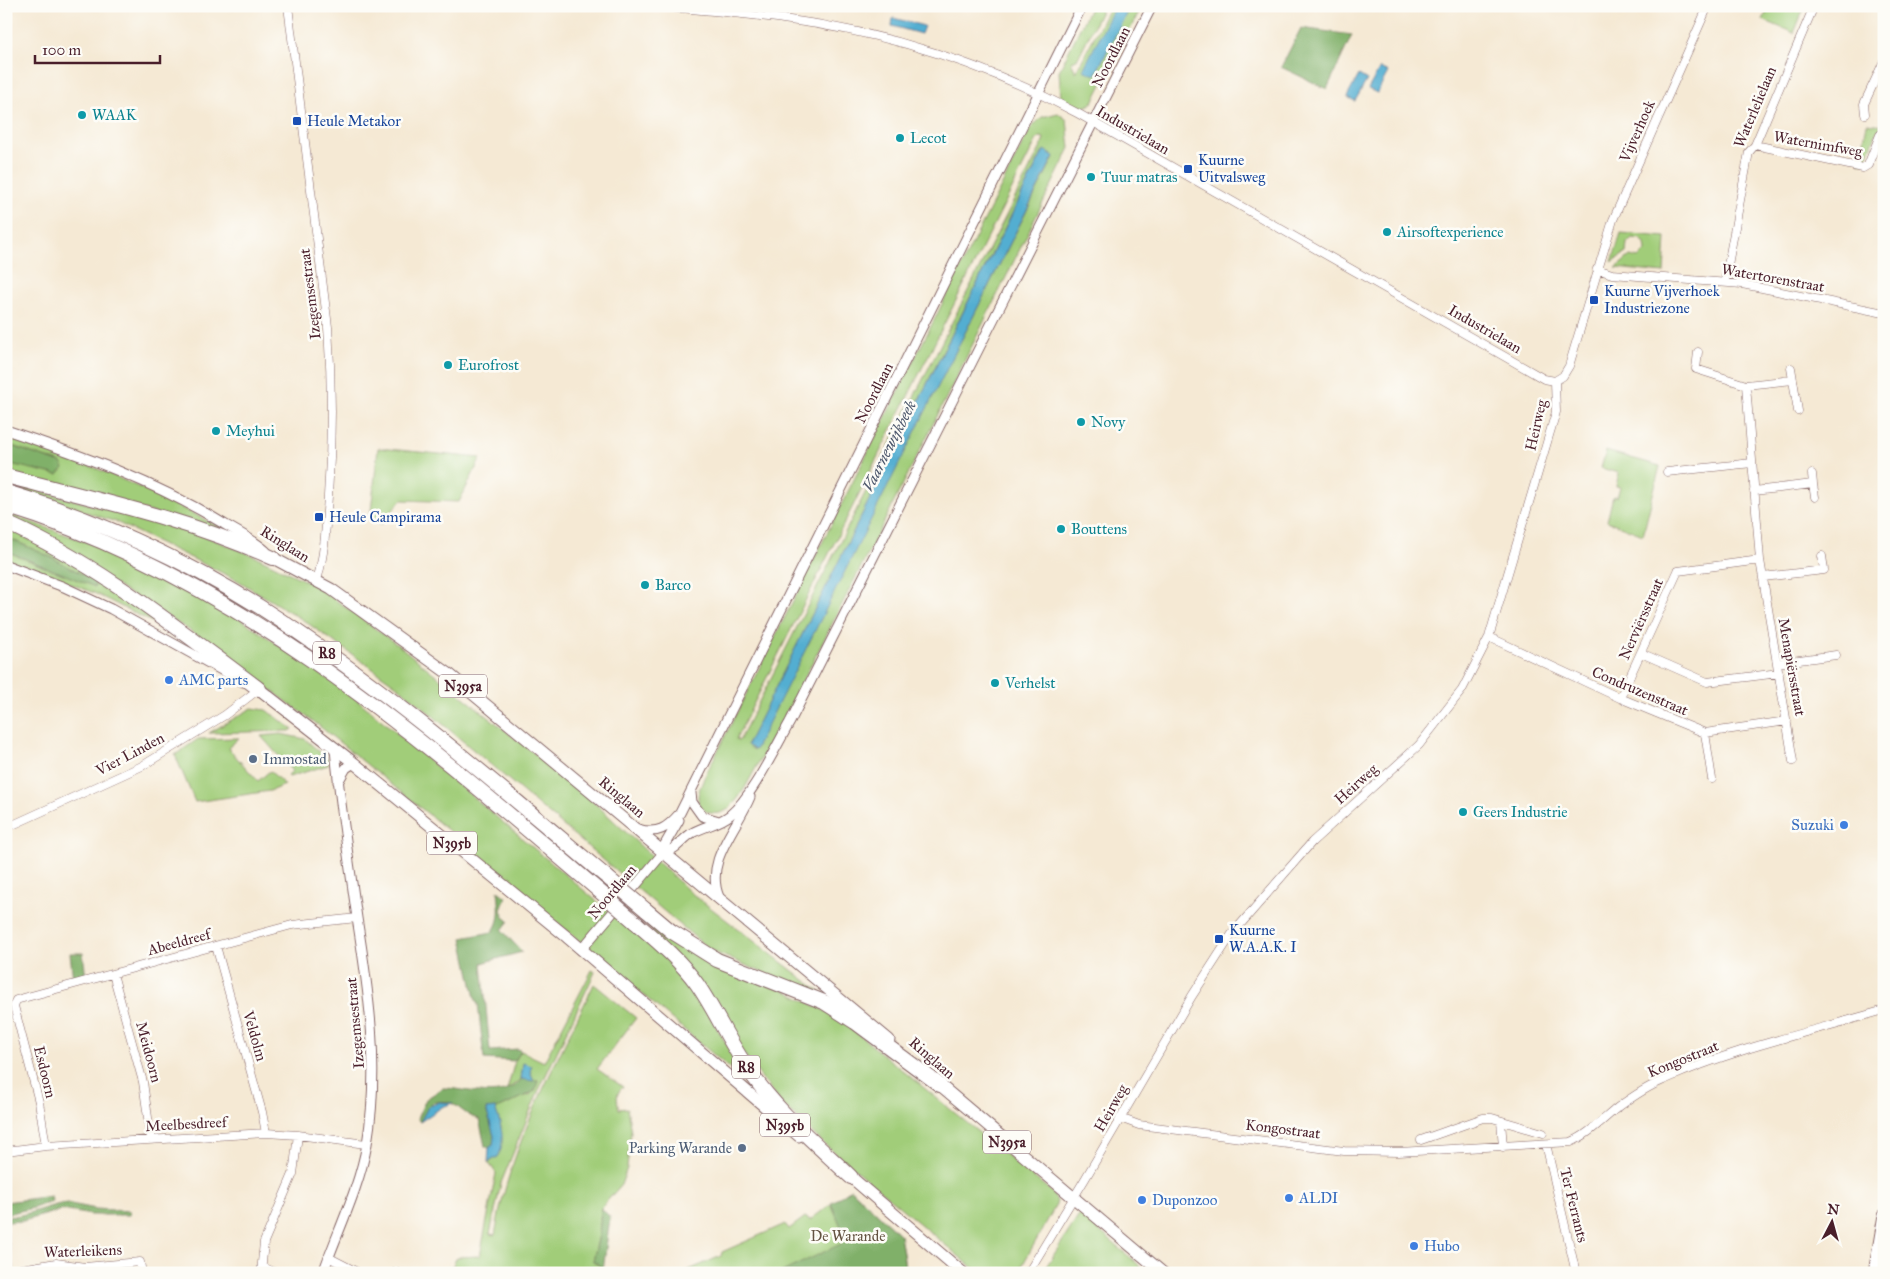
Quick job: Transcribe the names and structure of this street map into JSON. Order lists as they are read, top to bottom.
{
  "streets": {
    "highway": ["R8"],
    "main road": ["Ringlaan", "N395a", "N395b"],
    "street": [
      "Noordlaan",
      "Waterlelielaan",
      "Industrielaan",
      "Vijverhoek",
      "Waternimfweg",
      "Watertorenstraat",
      "Izegemsestraat",
      "Heirweg",
      "Nerviërsstraat",
      "Menapiërsstraat",
      "Condruzenstraat",
      "Vier Linden",
      "Abeeldreef",
      "Veldolm",
      "Meidoorn",
      "Kongostraat",
      "Esdoorn",
      "Meelbesdreef",
      "Ter Ferrants",
      "Waterleikens"
    ]
  },
  "crossings": [
    ["Noordlaan", "Industrielaan"],
    ["Noordlaan", "Ringlaan"],
    ["Noordlaan", "N395b"],
    ["Waterlelielaan", "Waternimfweg"],
    ["Waterlelielaan", "Watertorenstraat"],
    ["Industrielaan", "Heirweg"],
    ["Vijverhoek", "Watertorenstraat"],
    ["Vijverhoek", "Heirweg"],
    ["Watertorenstraat", "Heirweg"],
    ["Izegemsestraat", "Ringlaan"],
    ["Izegemsestraat", "N395b"],
    ["Izegemsestraat", "Abeeldreef"],
    ["Izegemsestraat", "Meelbesdreef"],
    ["Heirweg", "Ringlaan"],
    ["Heirweg", "Condruzenstraat"],
    ["Heirweg", "Kongostraat"],
    ["Ringlaan", "R8"],
    ["Nerviërsstraat", "Menapiërsstraat"],
    ["Nerviërsstraat", "Condruzenstraat"],
    ["R8", "N395b"],
    ["Vier Linden", "N395b"],
    ["Abeeldreef", "Veldolm"],
    ["Abeeldreef", "Meidoorn"],
    ["Abeeldreef", "Esdoorn"],
    ["Veldolm", "Meelbesdreef"],
    ["Meidoorn", "Meelbesdreef"],
    ["Kongostraat", "Ter Ferrants"],
    ["Esdoorn", "Meelbesdreef"]
  ],
  "water": ["Vaarnewijkbeek"],
  "parks": ["De Warande"],
  "places": {
    "other": [
      "WAAK",
      "Lecot",
      "Tuur matras",
      "Airsoftexperience",
      "Eurofrost",
      "Novy",
      "Meyhui",
      "Bouttens",
      "Barco",
      "AMC parts",
      "Verhelst",
      "Immostad",
      "Geers Industrie",
      "Suzuki",
      "Parking Warande",
      "ALDI",
      "Duponzoo",
      "Hubo"
    ],
    "transit": [
      "Heule Metakor",
      "Kuurne Uitvalsweg",
      "Kuurne Vijverhoek Industriezone",
      "Heule Campirama",
      "Kuurne W.A.A.K. I"
    ]
  },
  "scale_bar": "100 m",
  "north": "top"
}
